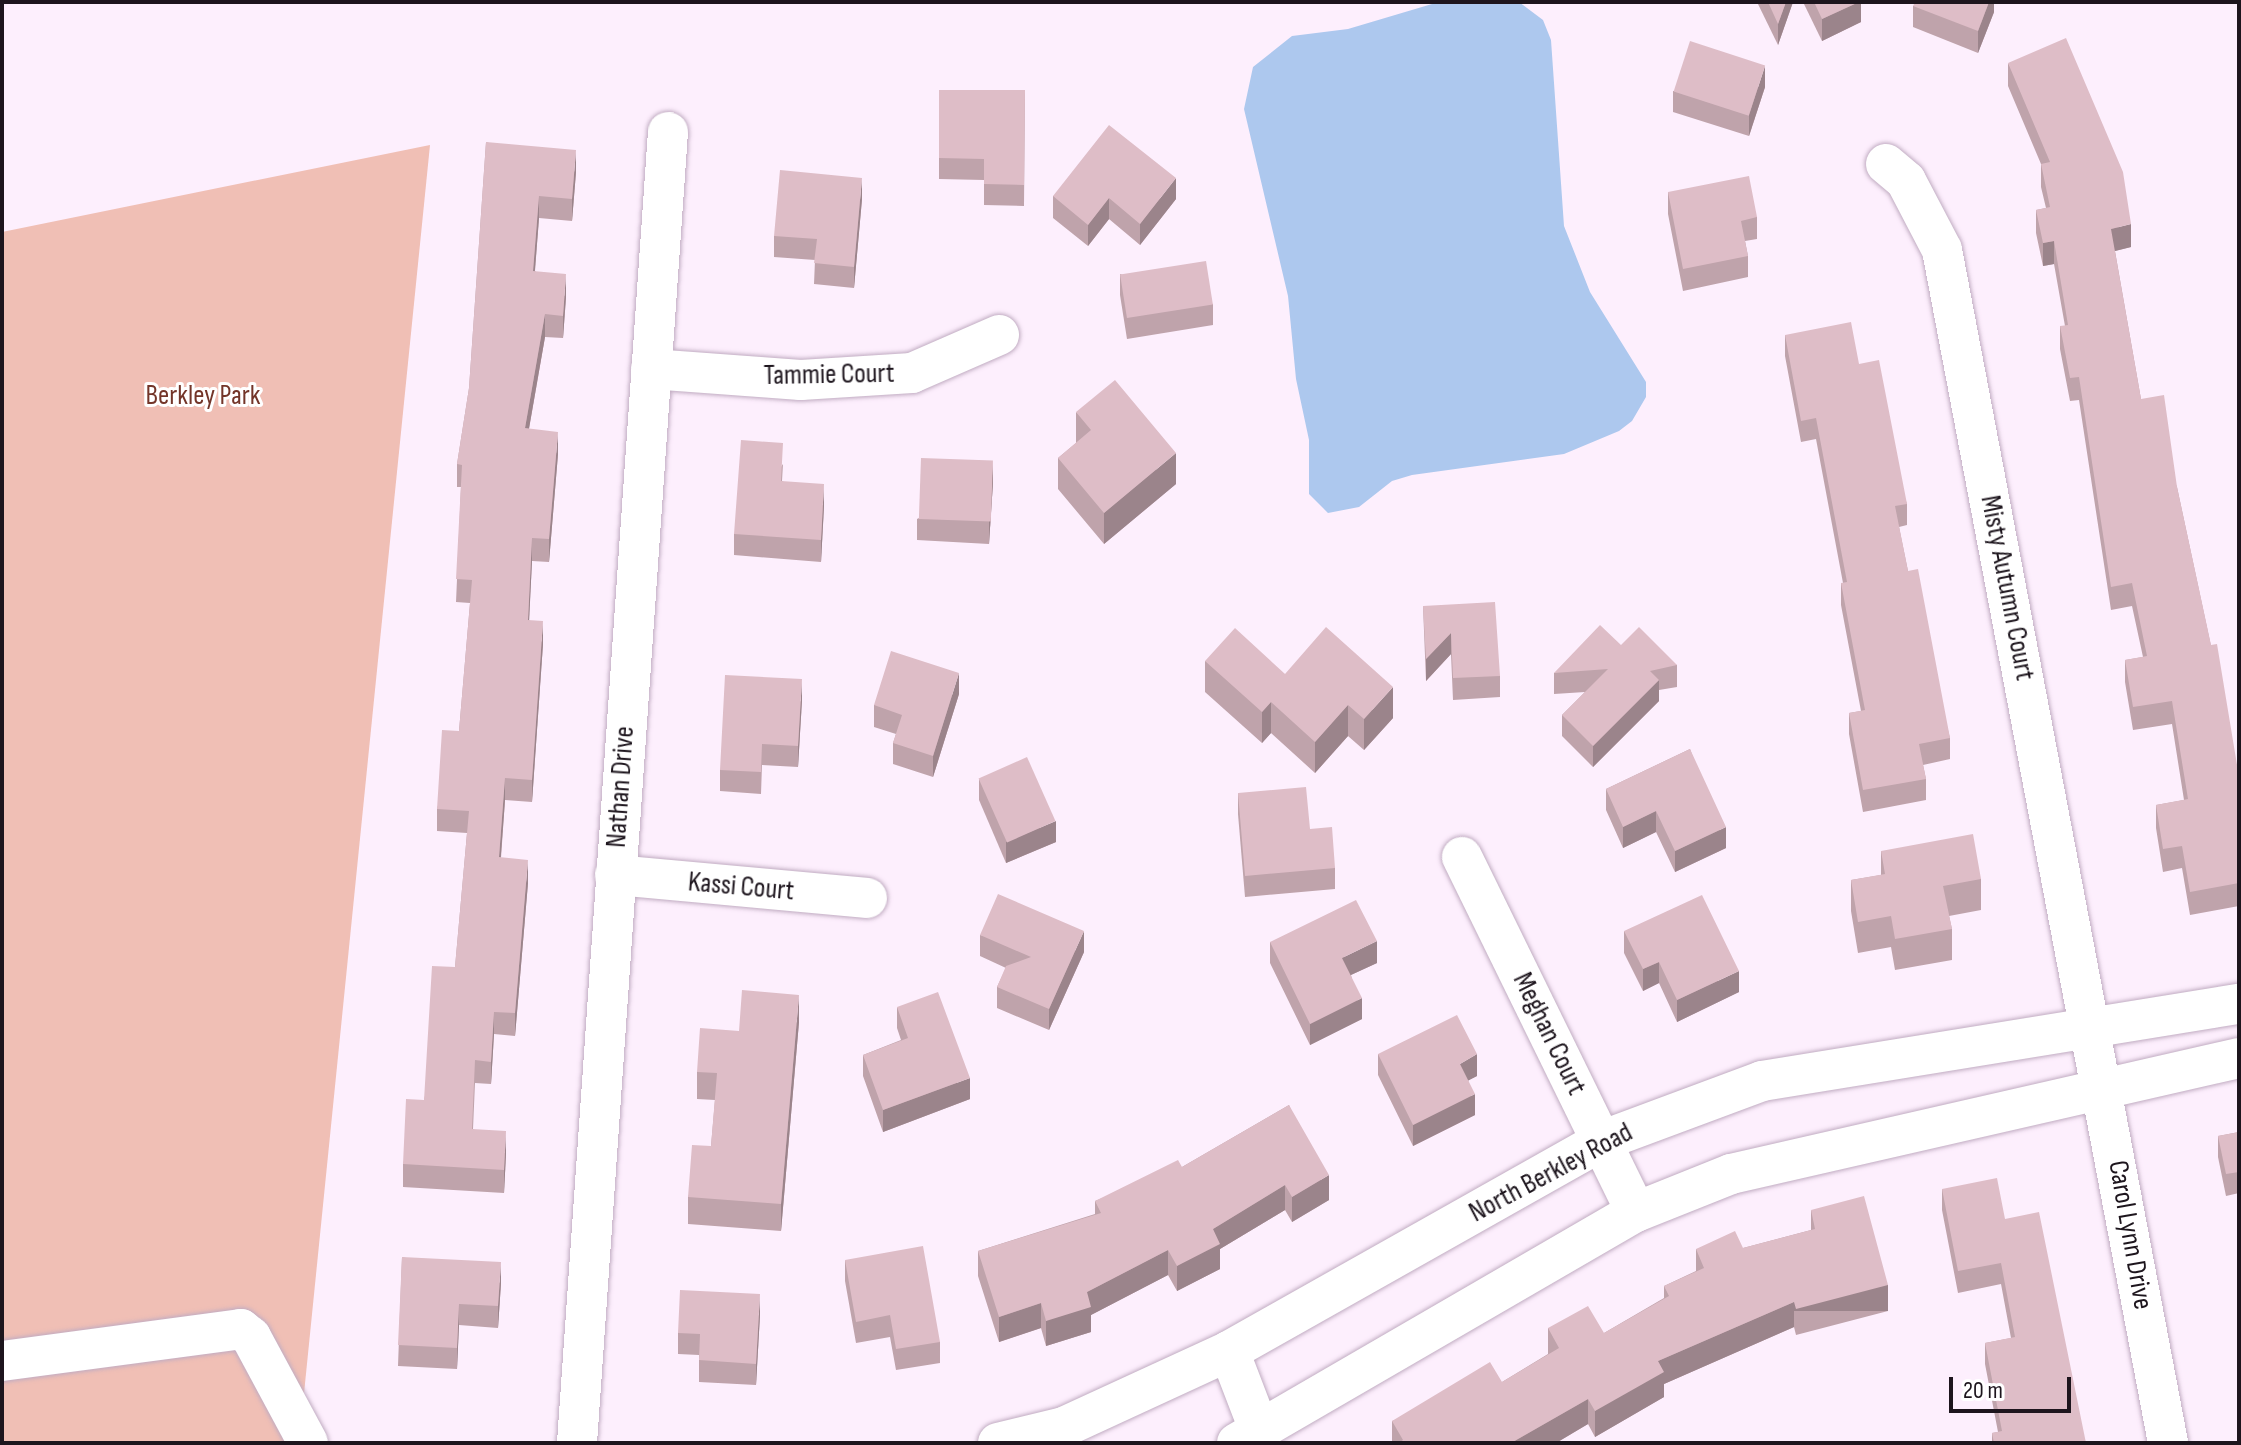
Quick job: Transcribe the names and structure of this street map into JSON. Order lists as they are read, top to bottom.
{
  "streets": {
    "street": [
      "Tammie Court",
      "Misty Autumn Court",
      "Nathan Drive",
      "Kassi Court",
      "Meghan Court",
      "North Berkley Road",
      "Carol Lynn Drive"
    ]
  },
  "crossings": [
    ["Tammie Court", "Nathan Drive"],
    ["Misty Autumn Court", "North Berkley Road"],
    ["Misty Autumn Court", "Carol Lynn Drive"],
    ["Nathan Drive", "Kassi Court"],
    ["Meghan Court", "North Berkley Road"],
    ["North Berkley Road", "Carol Lynn Drive"]
  ],
  "parks": ["Berkley Park"],
  "scale_bar": "20 m"
}
